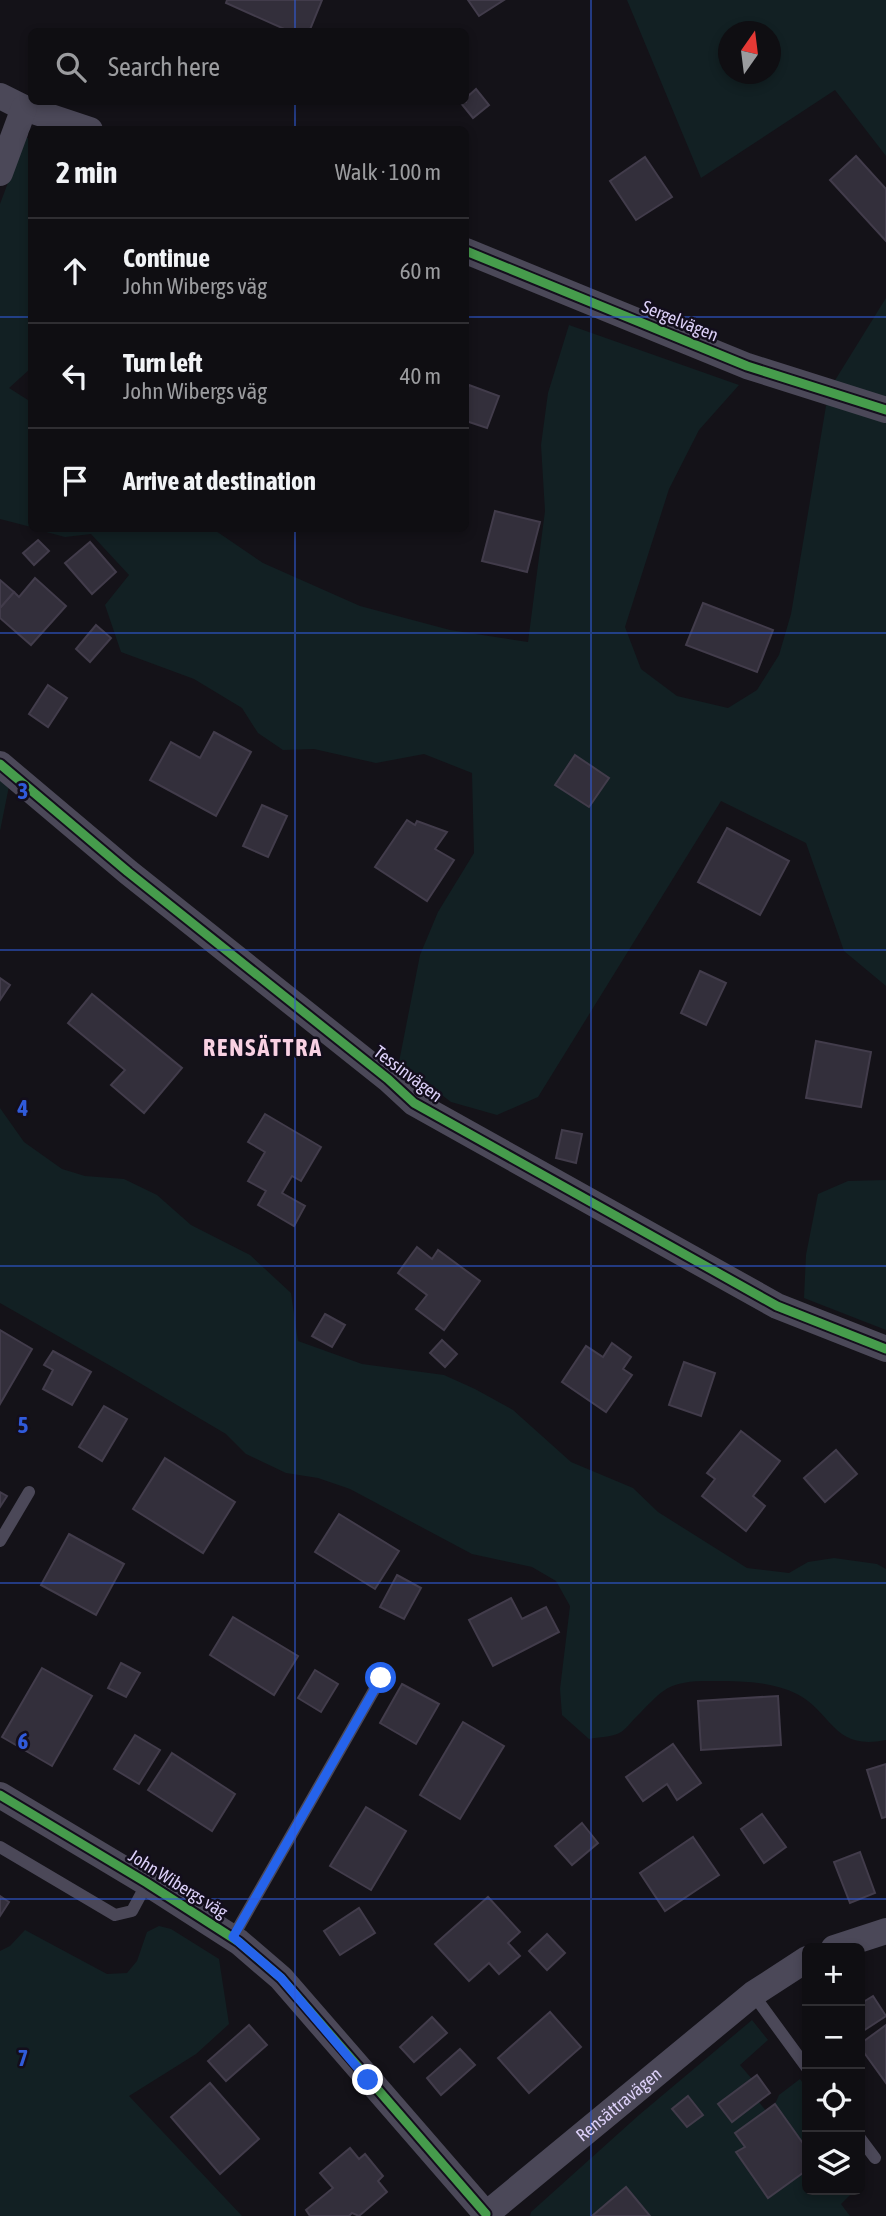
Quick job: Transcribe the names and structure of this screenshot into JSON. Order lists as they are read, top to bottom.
{
  "streets": {
    "street": [
      "Sergelvägen",
      "Tessinvägen",
      "John Wibergs väg",
      "Rensättravägen"
    ]
  },
  "crossings": [
    ["John Wibergs väg", "Rensättravägen"]
  ],
  "districts": ["RENSÄTTRA"],
  "north": "top",
  "page": {
    "search": "Search here",
    "heading": ["2 min", "Walk · 100 m"],
    "list": [
      ["Continue", "John Wibergs väg", "60 m"],
      ["Turn left", "John Wibergs väg", "40 m"],
      "Arrive at destination"
    ],
    "map_buttons": ["+", "−"]
  },
  "grid": {
    "rows": [
      "3",
      "4",
      "5",
      "6",
      "7"
    ]
  }
}
